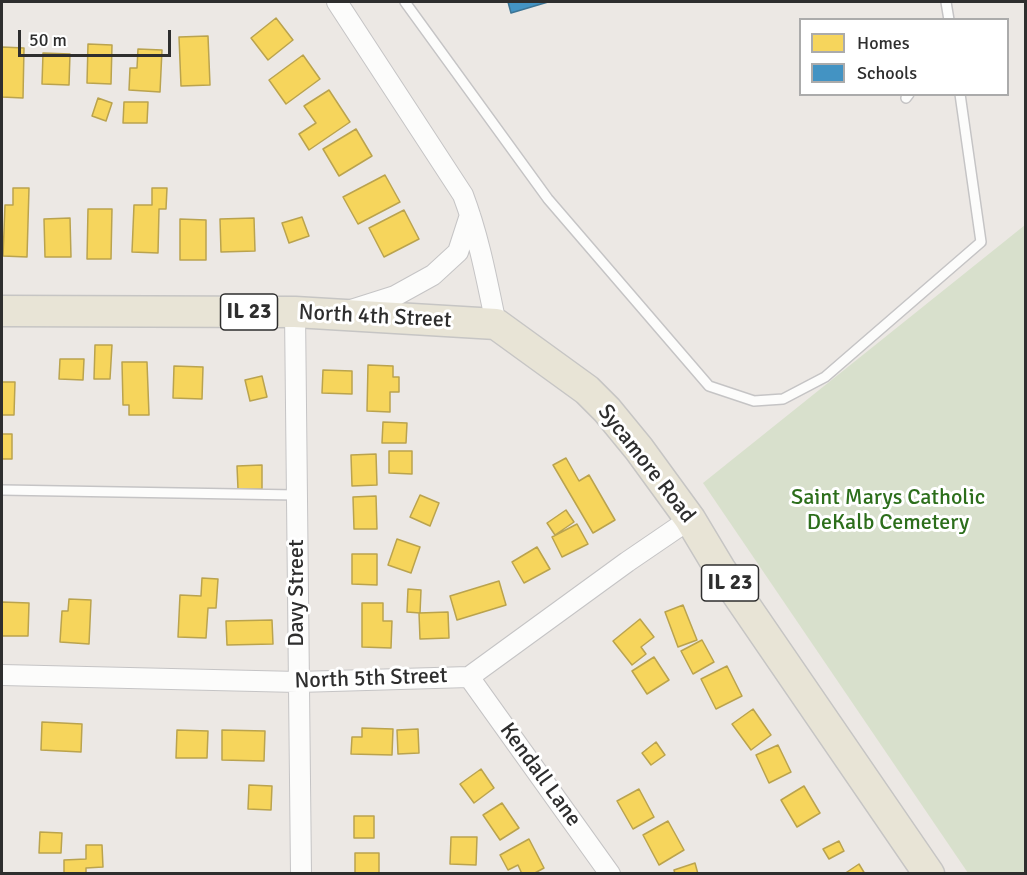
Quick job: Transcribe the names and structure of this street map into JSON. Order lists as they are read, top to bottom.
{
  "streets": {
    "main road": ["IL 23", "North 4th Street", "Sycamore Road"],
    "street": ["Davy Street", "North 5th Street", "Kendall Lane"]
  },
  "crossings": [
    ["North 4th Street", "Sycamore Road"],
    ["North 4th Street", "Davy Street"],
    ["Sycamore Road", "North 5th Street"],
    ["Davy Street", "North 5th Street"],
    ["North 5th Street", "Kendall Lane"]
  ],
  "parks": ["Saint Marys Catholic DeKalb Cemetery"],
  "legend": ["Homes", "Schools"],
  "scale_bar": "50 m"
}
